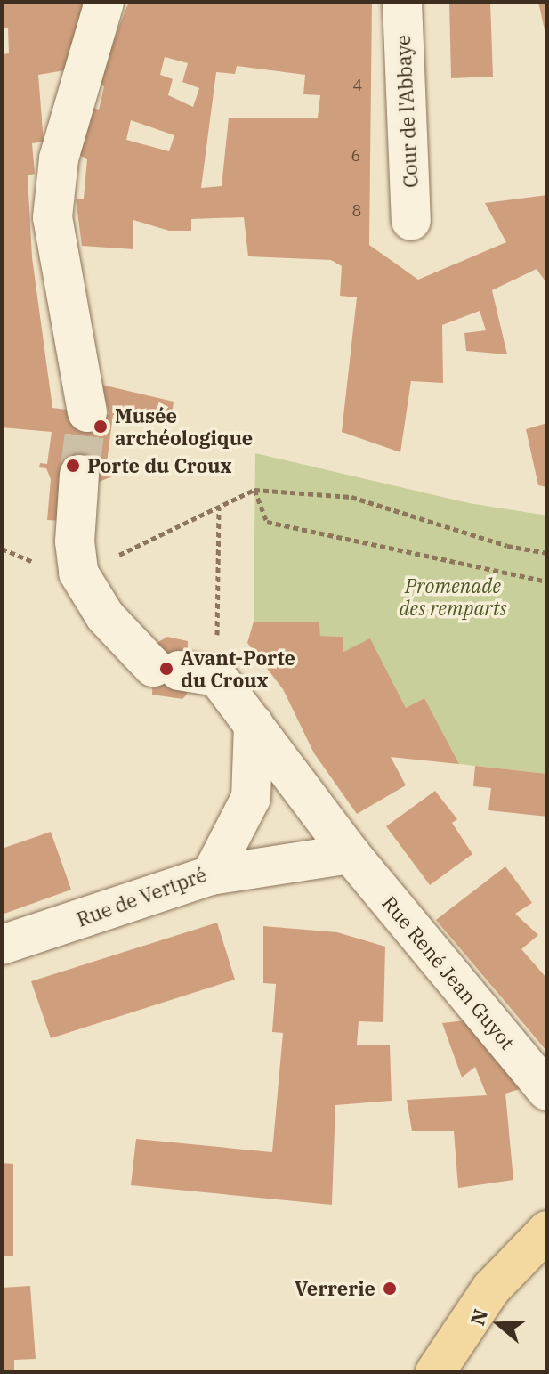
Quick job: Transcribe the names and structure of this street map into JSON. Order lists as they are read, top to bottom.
{
  "streets": {
    "street": ["Cour de l'Abbaye", "Rue de Vertpré", "Rue René Jean Guyot"]
  },
  "crossings": [
    ["Rue de Vertpré", "Rue René Jean Guyot"]
  ],
  "parks": ["Promenade des remparts"],
  "places": [
    "Musée archéologique",
    "Porte du Croux",
    "Avant-Porte du Croux",
    "Verrerie"
  ],
  "house_numbers": ["4", "6", "8"],
  "north": "left"
}
